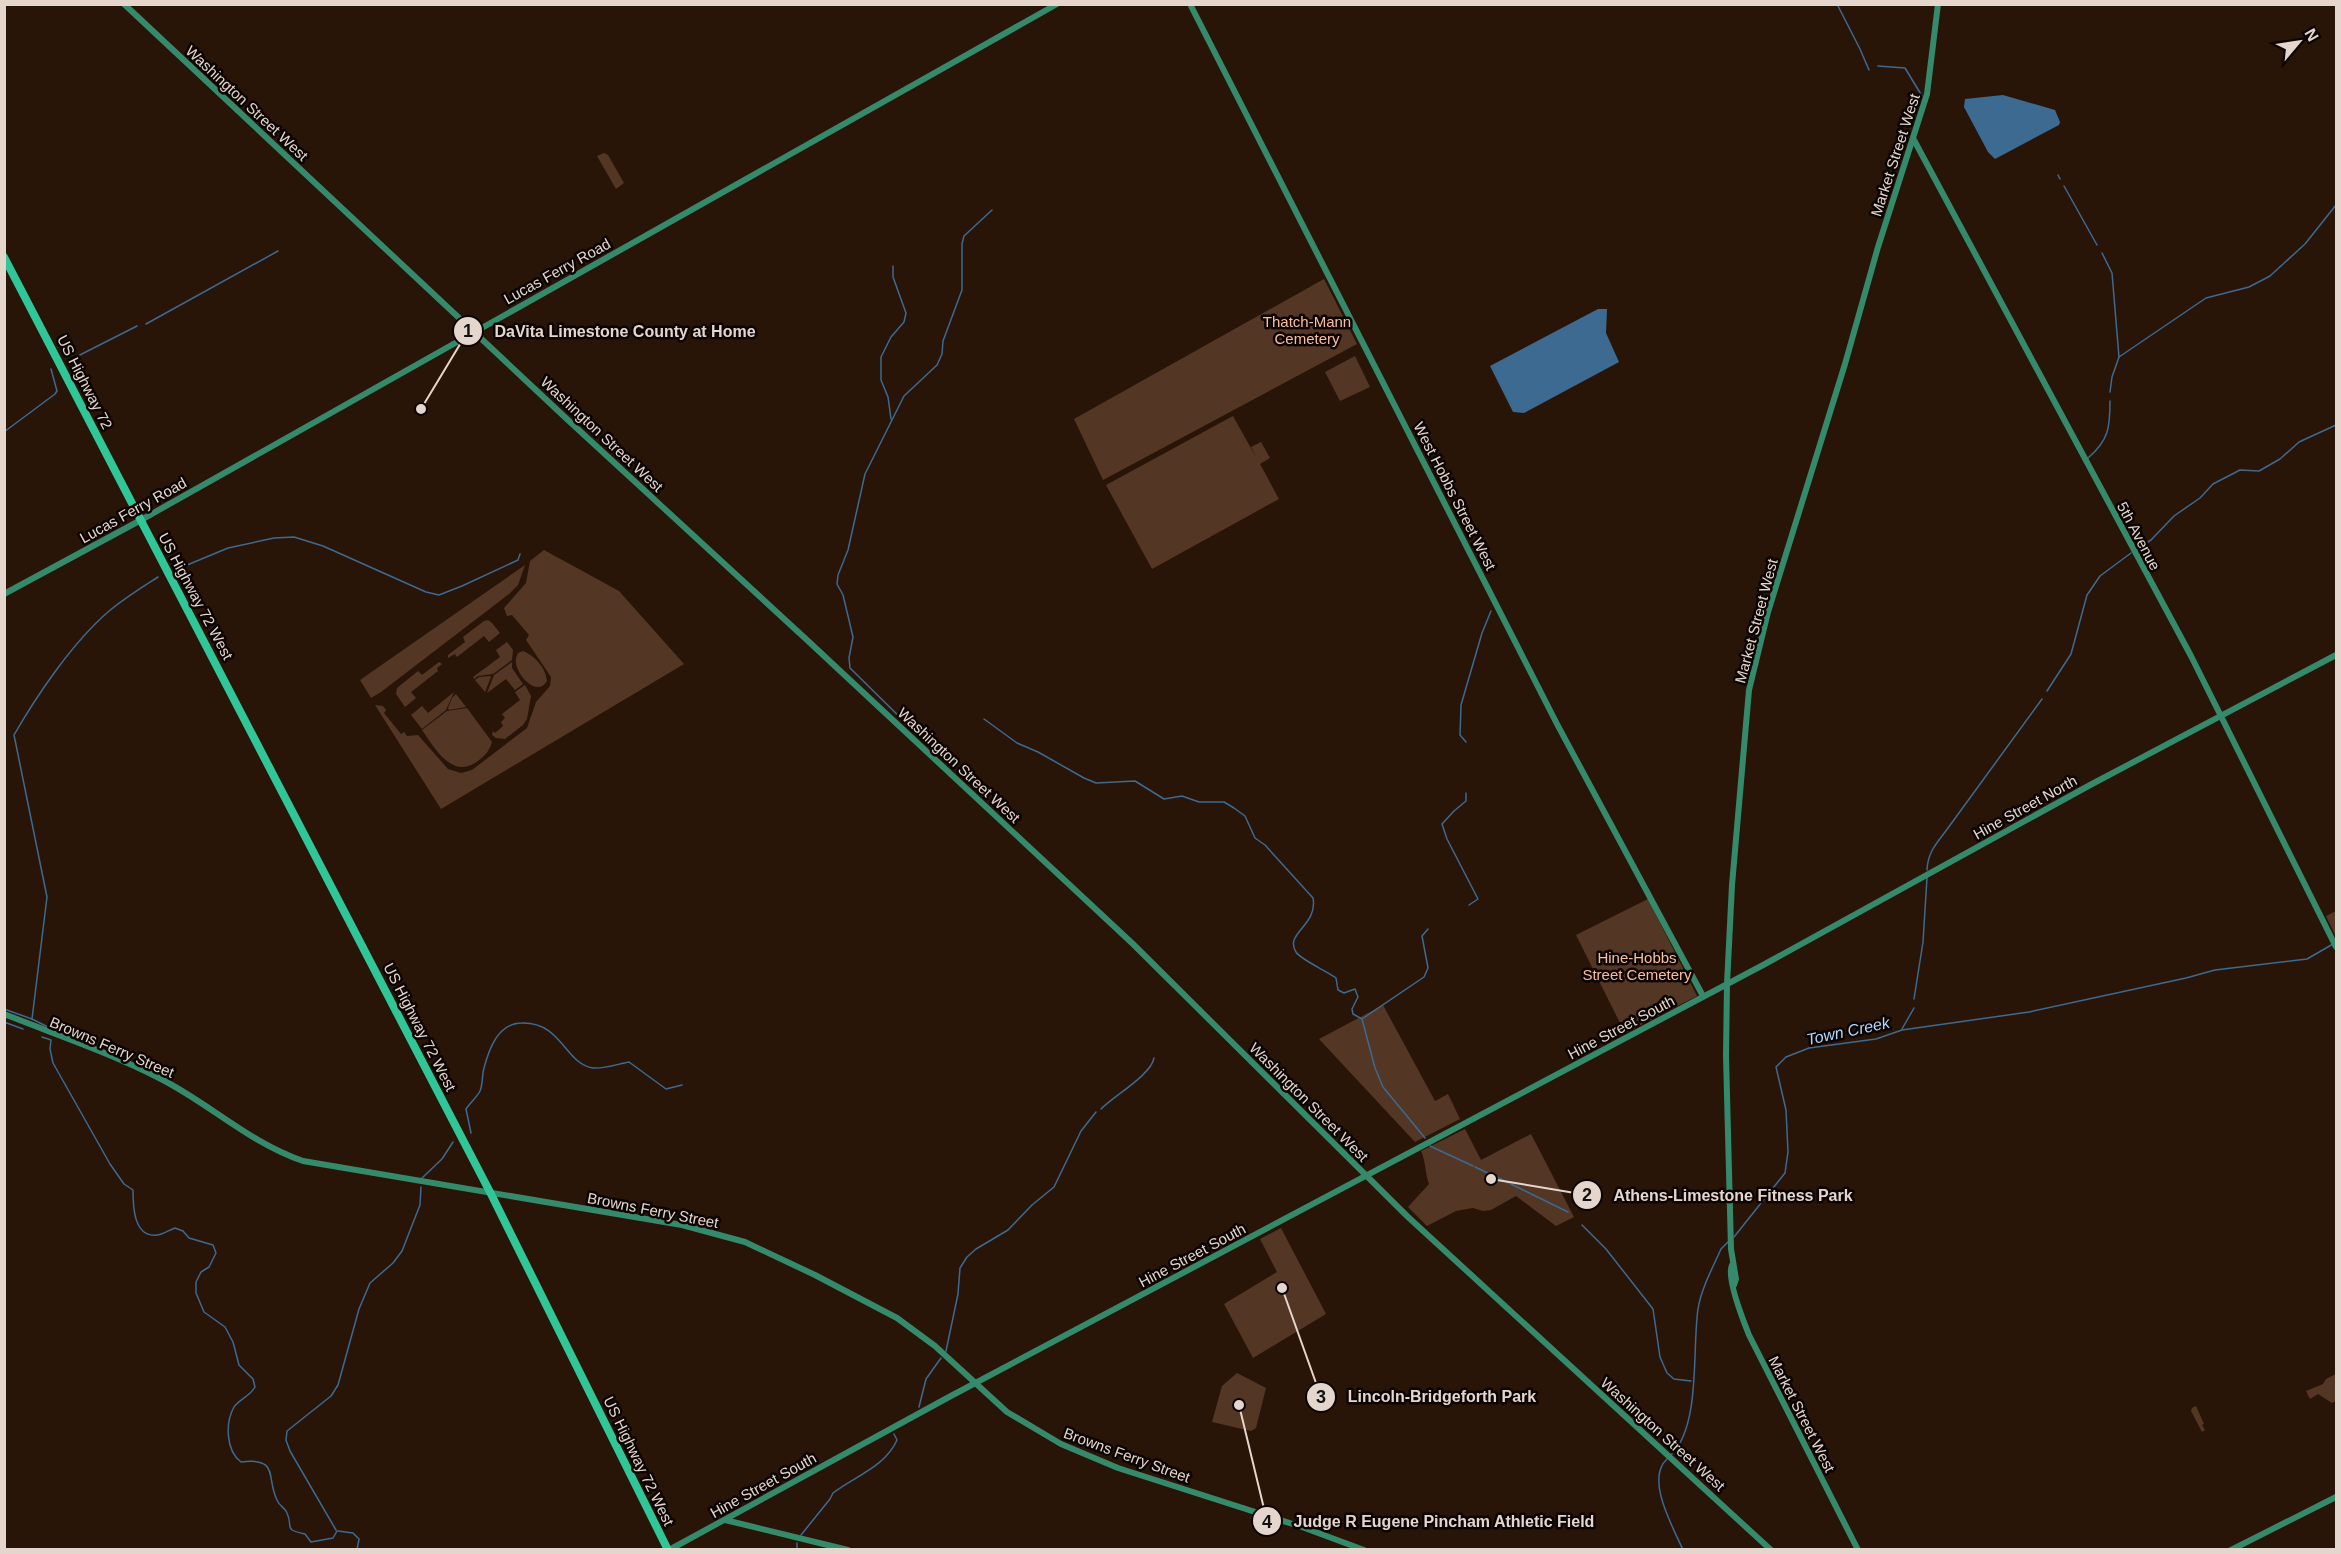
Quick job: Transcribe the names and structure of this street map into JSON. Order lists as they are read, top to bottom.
{
  "streets": {
    "highway": ["US Highway 72", "US Highway 72 West"],
    "street": [
      "Washington Street West",
      "Market Street West",
      "Lucas Ferry Road",
      "West Hobbs Street West",
      "5th Avenue",
      "Hine Street North",
      "Hine Street South",
      "Browns Ferry Street"
    ]
  },
  "crossings": [
    ["Washington Street West", "Lucas Ferry Road"],
    ["Washington Street West", "Hine Street South"],
    ["Market Street West", "5th Avenue"],
    ["Market Street West", "Hine Street North"],
    ["Market Street West", "Hine Street South"],
    ["Lucas Ferry Road", "US Highway 72"],
    ["Lucas Ferry Road", "US Highway 72 West"],
    ["US Highway 72", "US Highway 72 West"],
    ["West Hobbs Street West", "Hine Street South"],
    ["5th Avenue", "Hine Street North"],
    ["US Highway 72 West", "Hine Street South"],
    ["US Highway 72 West", "Browns Ferry Street"],
    ["Hine Street North", "Hine Street South"],
    ["Hine Street South", "Browns Ferry Street"]
  ],
  "water": ["Town Creek"],
  "parks": ["Thatch-Mann Cemetery", "Hine-Hobbs Street Cemetery"],
  "places": [
    "DaVita Limestone County at Home",
    "Athens-Limestone Fitness Park",
    "Lincoln-Bridgeforth Park",
    "Judge R Eugene Pincham Athletic Field"
  ],
  "north": "top right"
}
